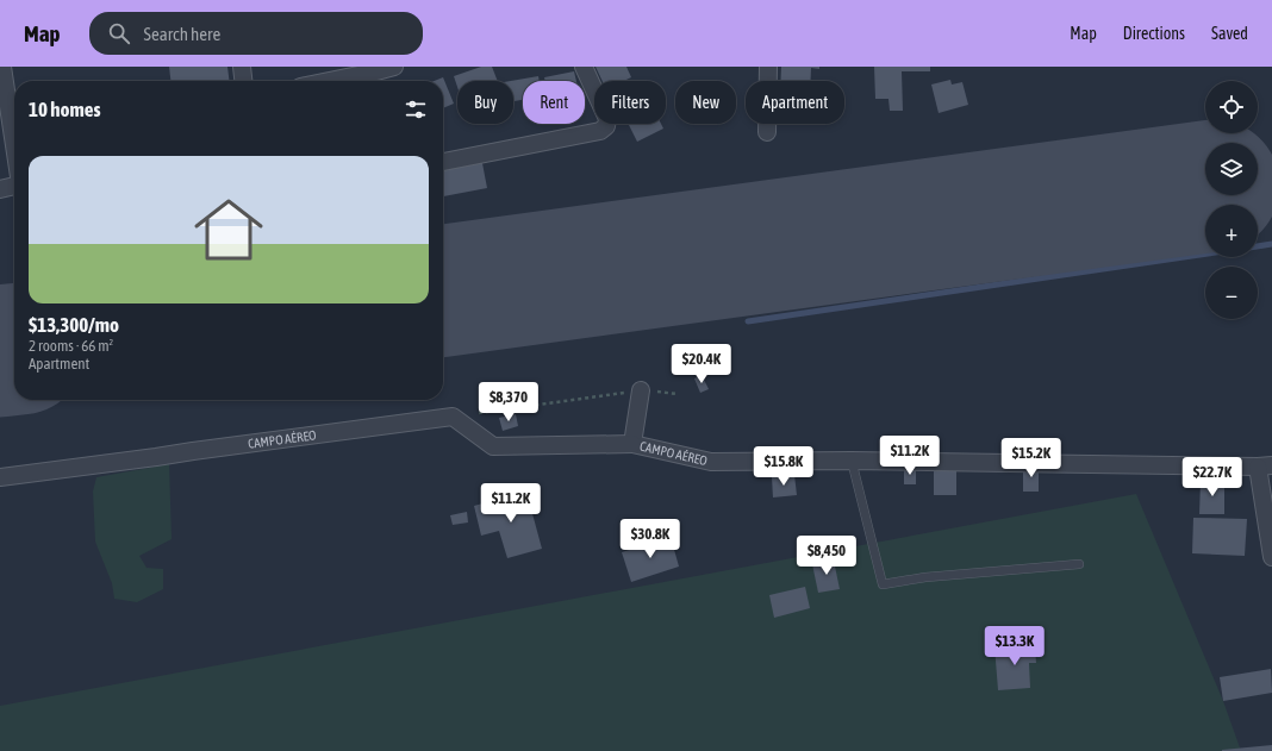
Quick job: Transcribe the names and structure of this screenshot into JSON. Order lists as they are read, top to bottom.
{
  "streets": {
    "street": ["CAMPO AÉREO"]
  },
  "page": {
    "header": "Map",
    "search": "Search here",
    "nav": ["Map", "Directions", "Saved"],
    "map_buttons": ["+", "−"],
    "chip": [
      "Buy",
      "Rent",
      "Filters",
      "New",
      "Apartment"
    ],
    "heading": "10 homes",
    "list": [
      {
        "name": "$13,300/mo",
        "note": "2 rooms · 66 m² · Apartment"
      }
    ],
    "price": [
      "$20.4K",
      "$8,370",
      "$11.2K",
      "$15.2K",
      "$15.8K",
      "$22.7K",
      "$11.2K",
      "$30.8K",
      "$8,450",
      "$13.3K"
    ]
  }
}
